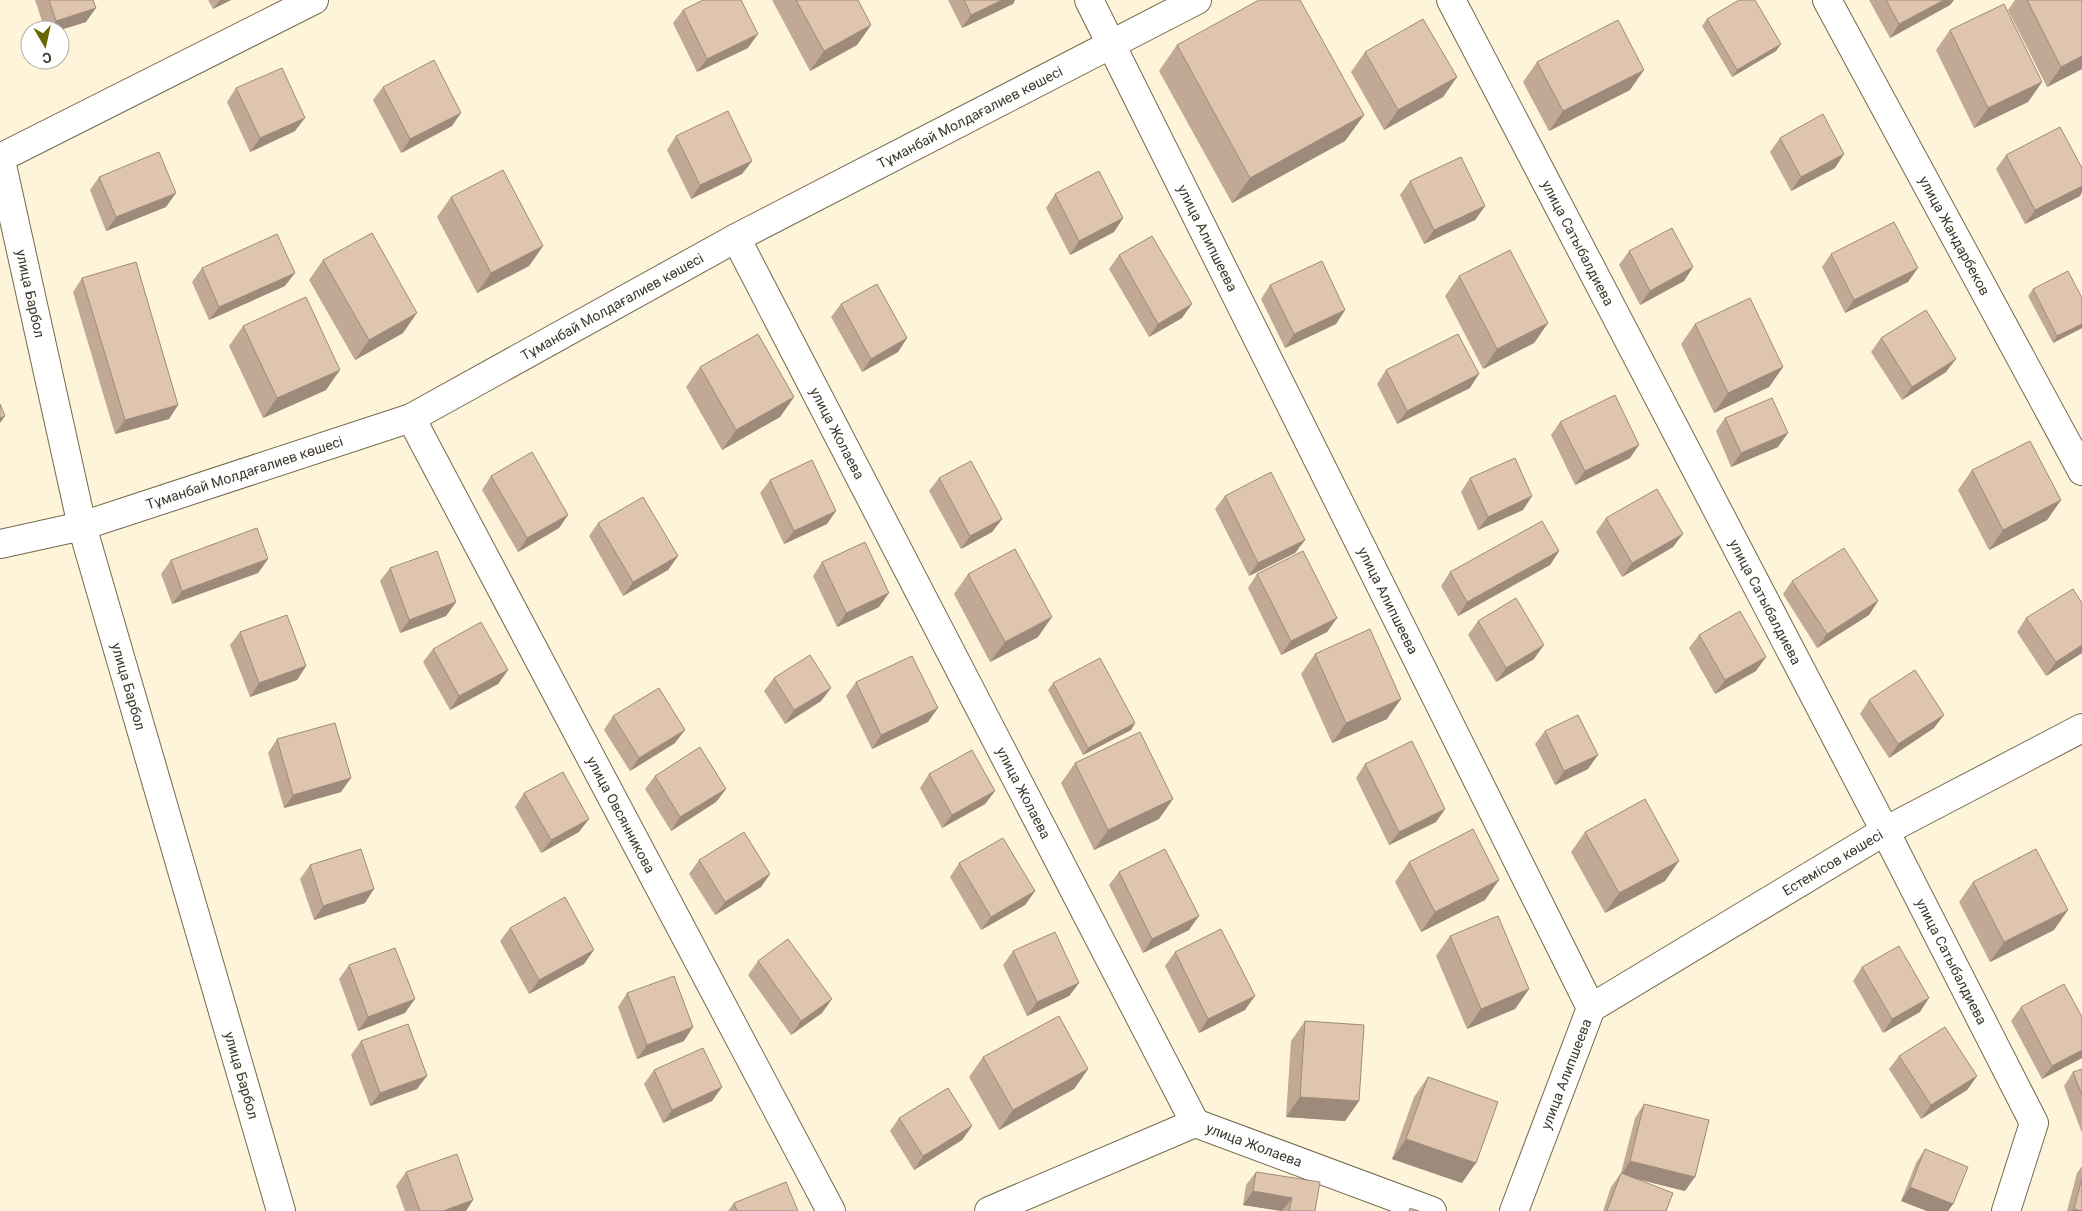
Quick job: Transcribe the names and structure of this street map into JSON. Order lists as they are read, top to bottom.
{
  "streets": {
    "street": [
      "Тұманбай Молдағалиев көшесі",
      "улица Жандарбеков",
      "улица Алипшеева",
      "улица Сатыбалдиева",
      "улица Барбол",
      "улица Жолаева",
      "улица Овсянникова",
      "Естемісов көшесі"
    ]
  },
  "crossings": [
    ["Тұманбай Молдағалиев көшесі", "улица Алипшеева"],
    ["Тұманбай Молдағалиев көшесі", "улица Барбол"],
    ["Тұманбай Молдағалиев көшесі", "улица Жолаева"],
    ["Тұманбай Молдағалиев көшесі", "улица Овсянникова"],
    ["улица Алипшеева", "Естемісов көшесі"],
    ["улица Сатыбалдиева", "Естемісов көшесі"]
  ],
  "north": "bottom"
}
